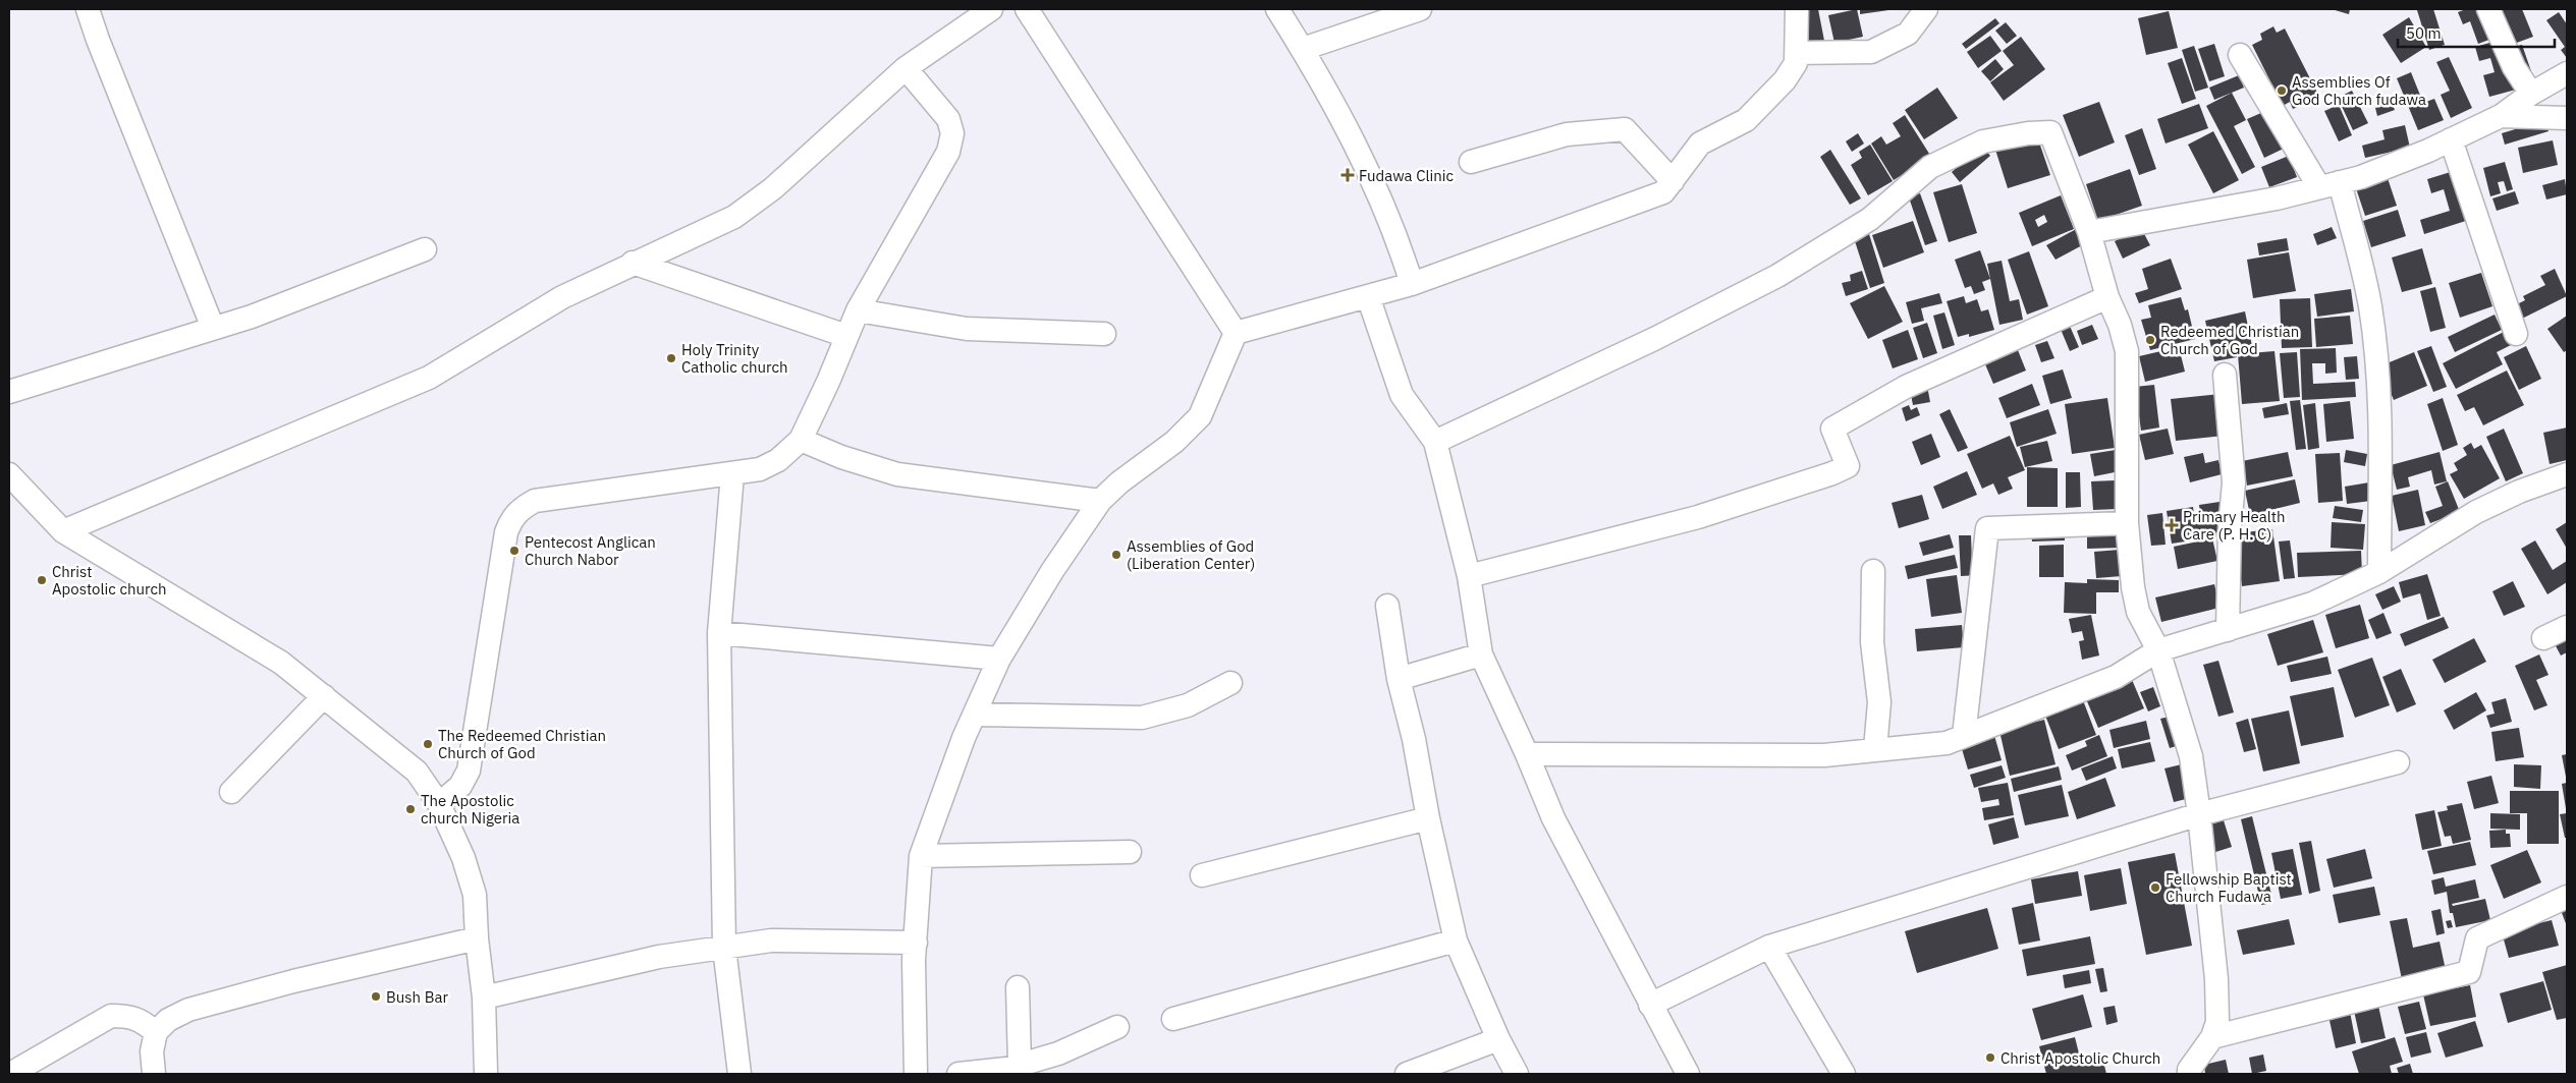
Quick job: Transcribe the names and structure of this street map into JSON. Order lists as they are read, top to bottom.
{
  "places": {
    "other": [
      "Assemblies Of God Church fudawa",
      "Redeemed Christian Church of God",
      "Holy Trinity Catholic church",
      "Pentecost Anglican Church Nabor",
      "Assemblies of God (Liberation Center)",
      "Christ Apostolic church",
      "The Redeemed Christian Church of God",
      "The Apostolic church Nigeria",
      "Fellowship Baptist Church Fudawa",
      "Bush Bar",
      "Christ Apostolic Church"
    ],
    "health": ["Fudawa Clinic", "Primary Health Care (P. H. C)"]
  },
  "scale_bar": "50 m"
}
